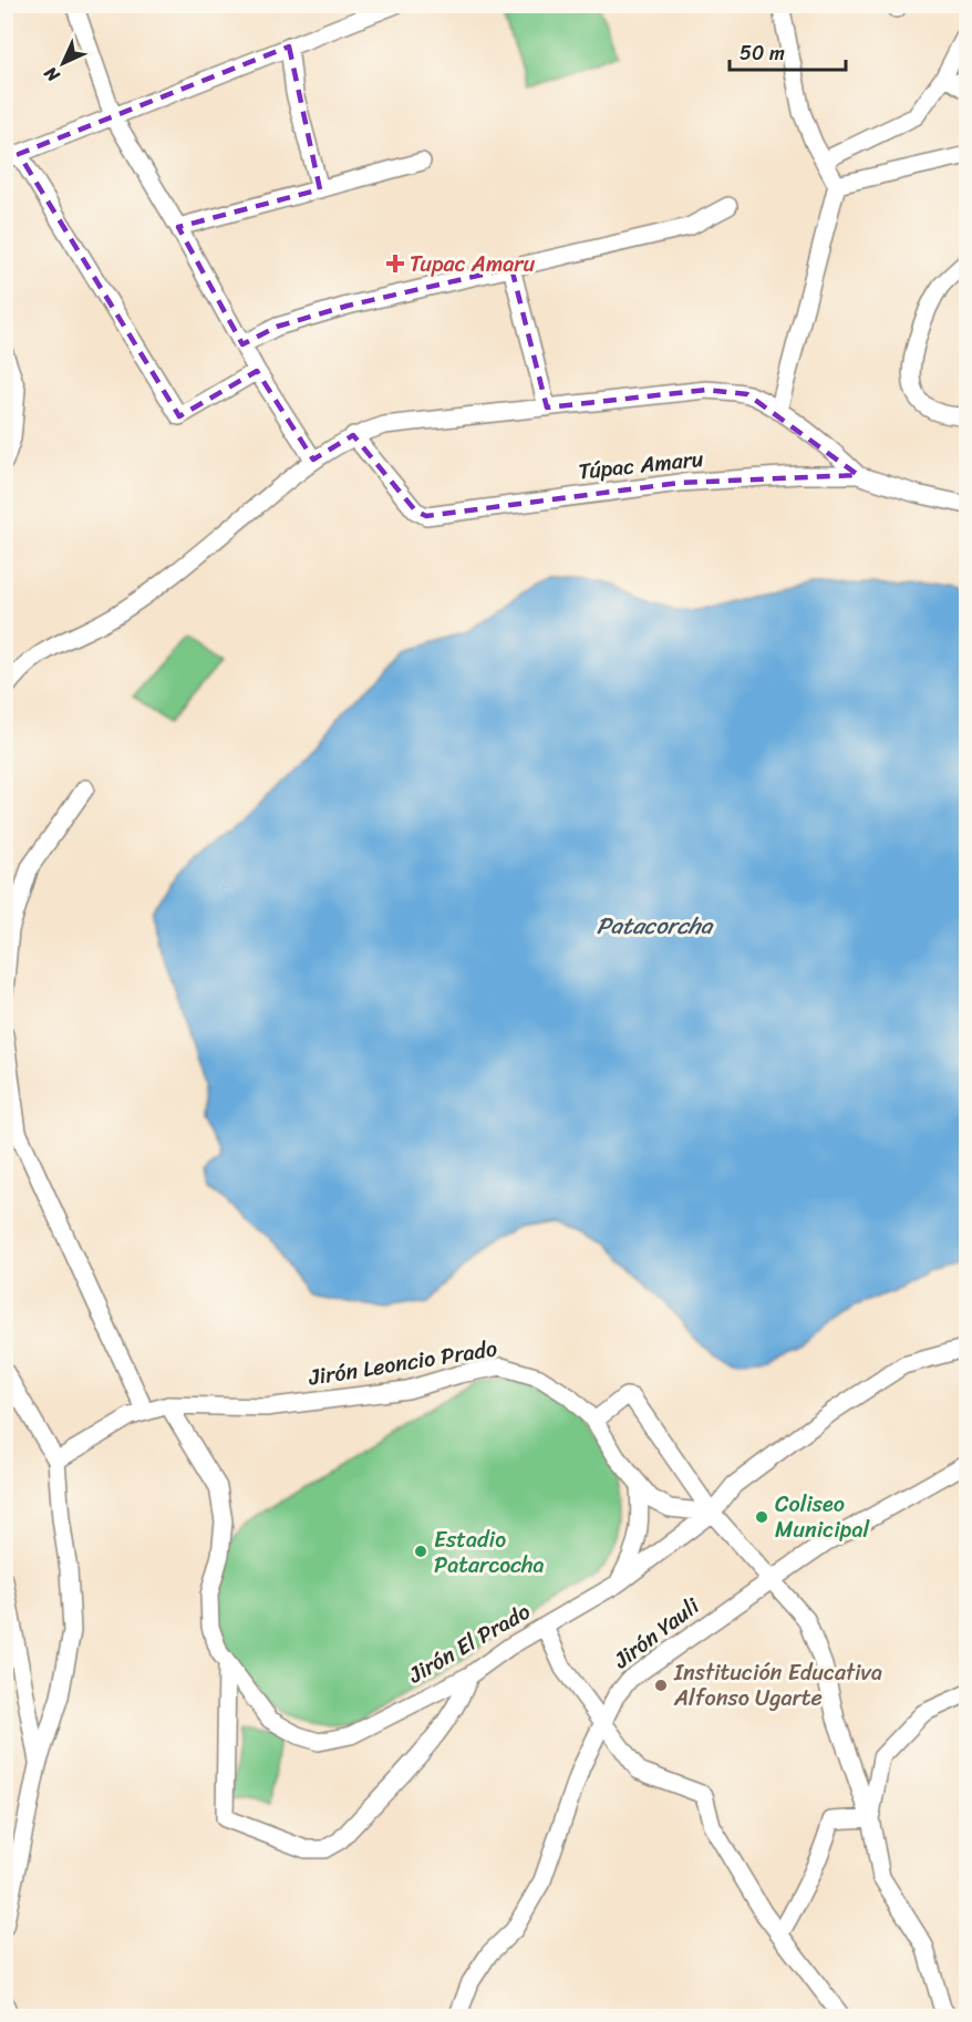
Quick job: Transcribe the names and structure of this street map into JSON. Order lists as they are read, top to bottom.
{
  "streets": {
    "street": [
      "Túpac Amaru",
      "Jirón Leoncio Prado",
      "Jirón Yauli",
      "Jirón El Prado"
    ]
  },
  "crossings": [
    ["Jirón Leoncio Prado", "Jirón El Prado"]
  ],
  "water": ["Patacorcha"],
  "places": {
    "health": ["Tupac Amaru"],
    "other": ["Coliseo Municipal", "Estadio Patarcocha", "Institución Educativa Alfonso Ugarte"]
  },
  "scale_bar": "50 m",
  "north": "bottom left"
}
